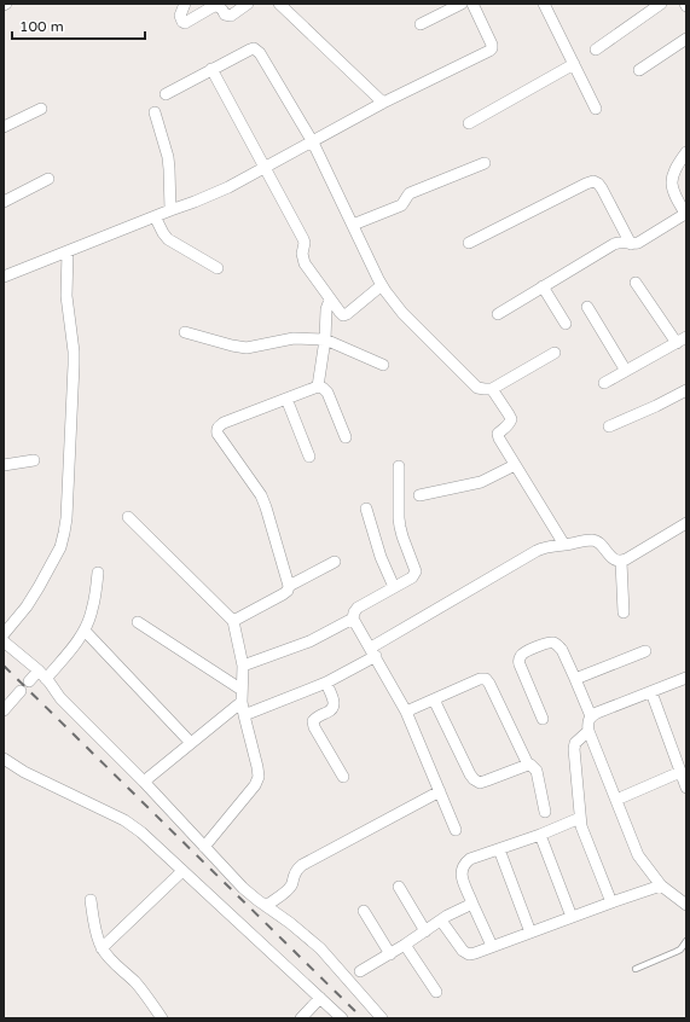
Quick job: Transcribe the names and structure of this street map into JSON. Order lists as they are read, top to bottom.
{
  "scale_bar": "100 m"
}
